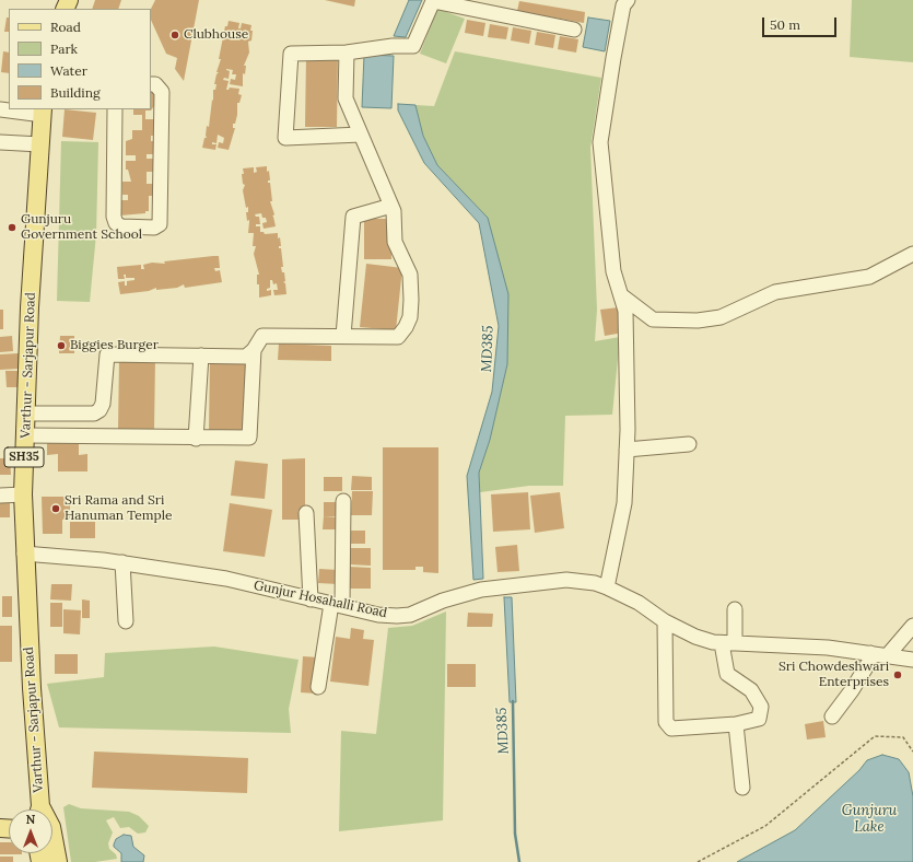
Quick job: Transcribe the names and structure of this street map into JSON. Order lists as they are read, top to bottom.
{
  "streets": {
    "main road": ["Varthur - Sarjapur Road", "SH35"],
    "street": ["Gunjur Hosahalli Road"]
  },
  "crossings": [
    ["Varthur - Sarjapur Road", "Gunjur Hosahalli Road"]
  ],
  "water": ["MD385", "Gunjuru Lake"],
  "places": [
    "Clubhouse",
    "Gunjuru Government School",
    "Biggies Burger",
    "Sri Rama and Sri Hanuman Temple",
    "Sri Chowdeshwari Enterprises"
  ],
  "legend": [
    "Road",
    "Park",
    "Water",
    "Building"
  ],
  "scale_bar": "50 m",
  "north": "top"
}
